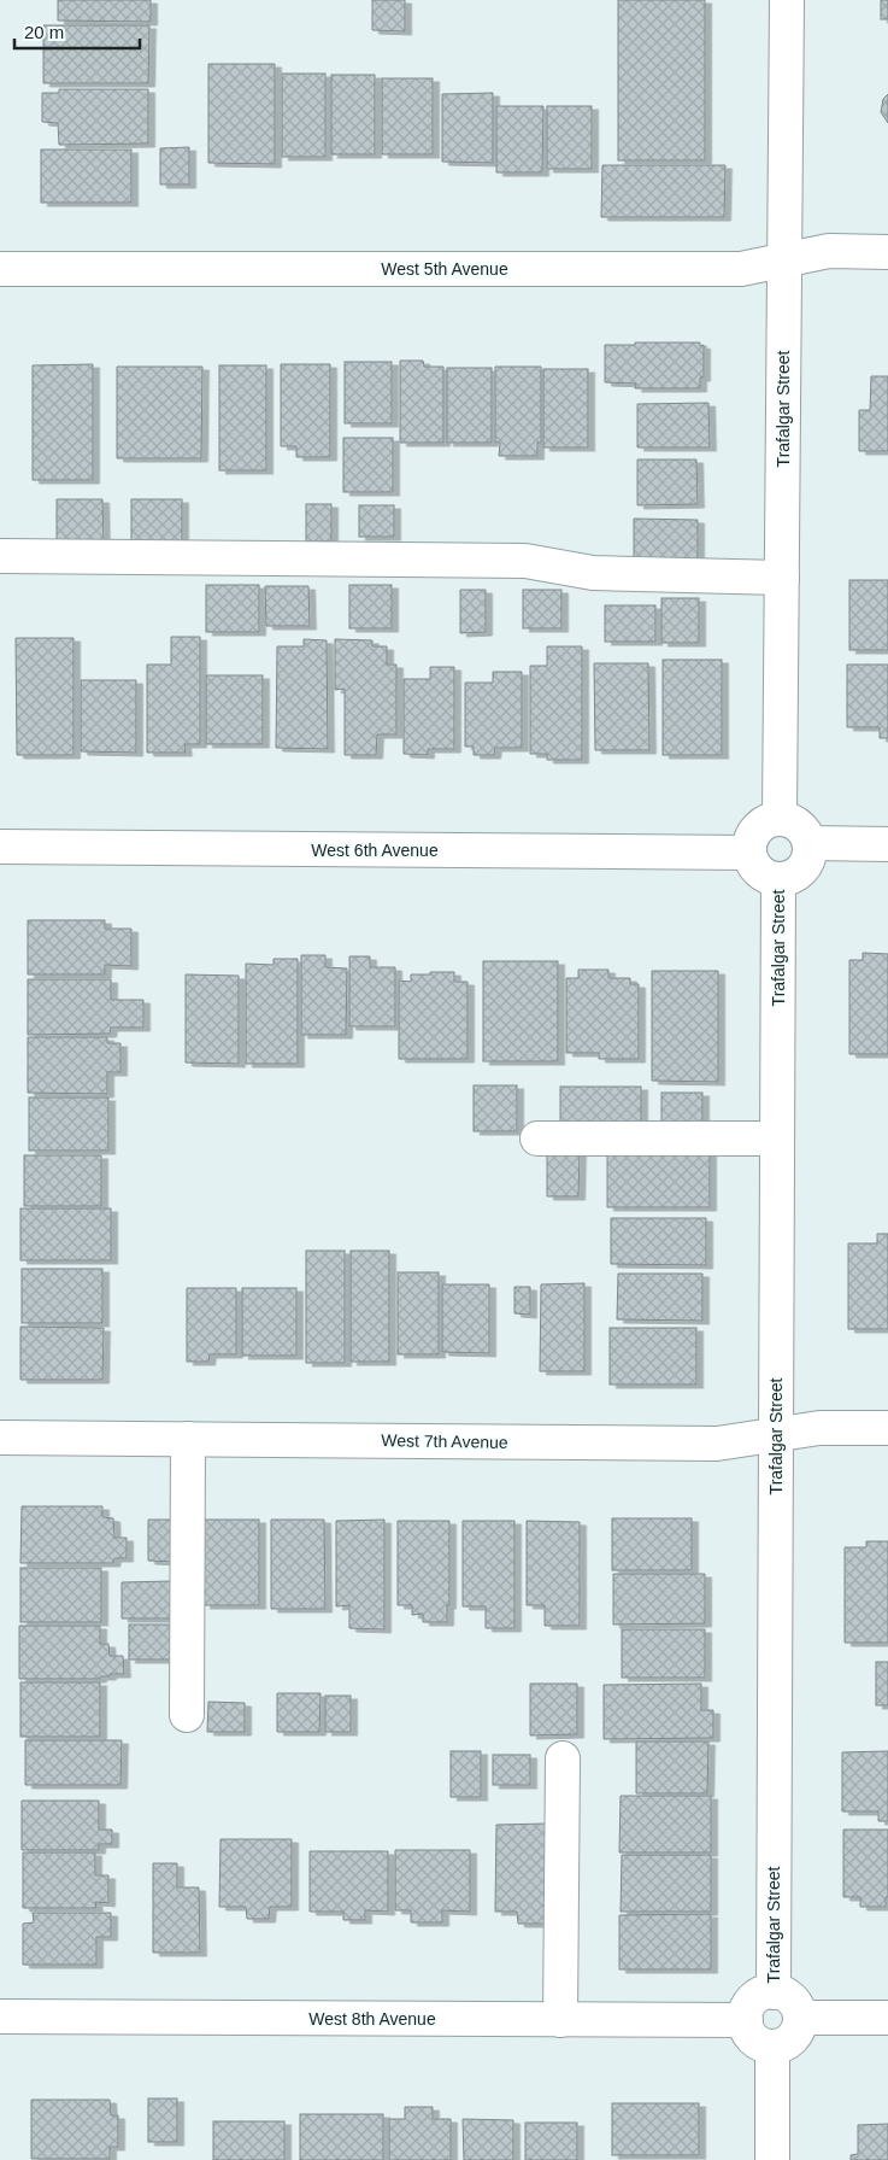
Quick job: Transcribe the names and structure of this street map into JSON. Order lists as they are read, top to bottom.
{
  "streets": {
    "street": [
      "West 5th Avenue",
      "Trafalgar Street",
      "West 6th Avenue",
      "West 7th Avenue",
      "West 8th Avenue"
    ]
  },
  "crossings": [
    ["West 5th Avenue", "Trafalgar Street"],
    ["Trafalgar Street", "West 6th Avenue"],
    ["Trafalgar Street", "West 7th Avenue"],
    ["Trafalgar Street", "West 8th Avenue"]
  ],
  "scale_bar": "20 m"
}
